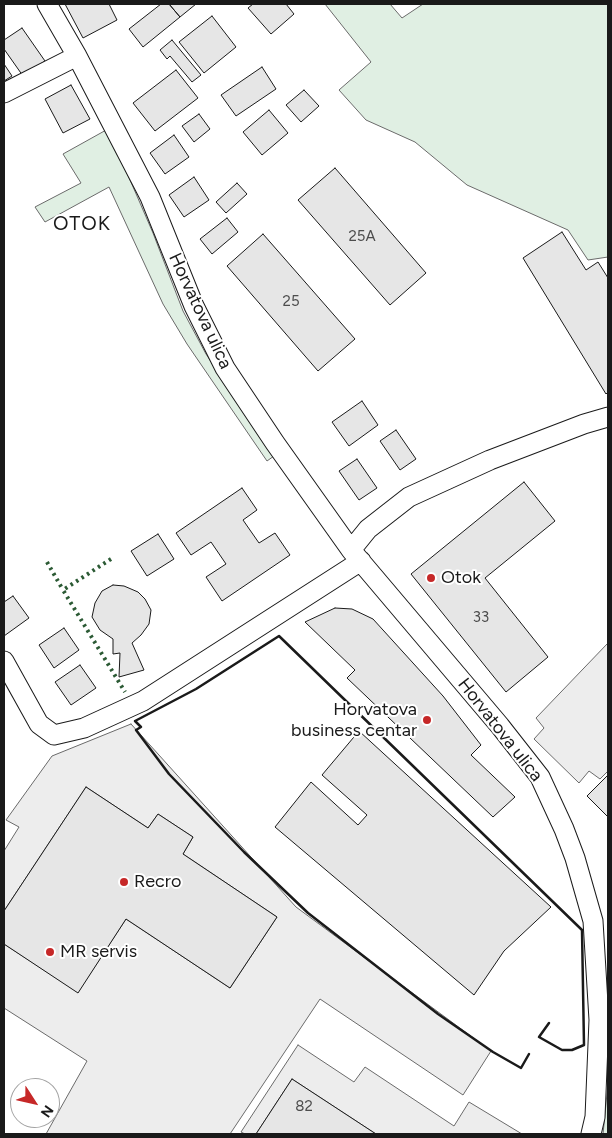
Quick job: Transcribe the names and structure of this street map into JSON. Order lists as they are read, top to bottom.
{
  "streets": {
    "street": ["Horvatova ulica"]
  },
  "districts": ["OTOK"],
  "places": [
    "Otok",
    "Horvatova business centar",
    "Recro",
    "MR servis"
  ],
  "house_numbers": [
    "25A",
    "25",
    "33",
    "82"
  ],
  "north": "bottom right"
}
